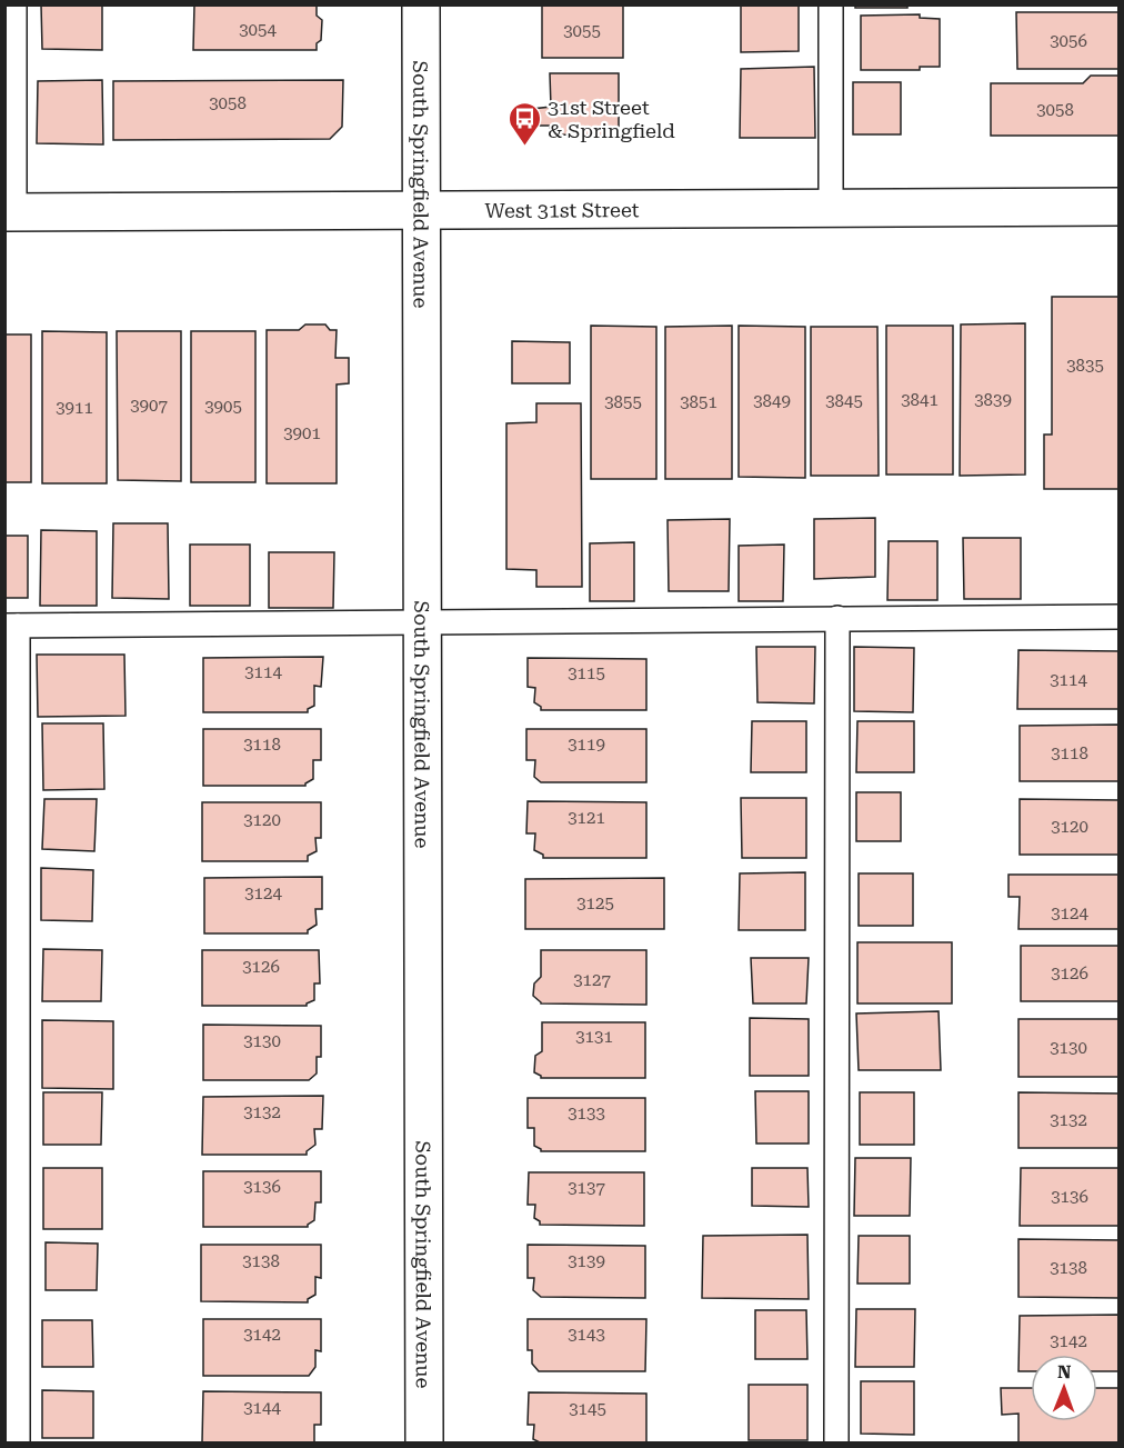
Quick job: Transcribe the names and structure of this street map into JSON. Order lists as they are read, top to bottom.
{
  "streets": {
    "street": ["South Springfield Avenue", "West 31st Street"]
  },
  "crossings": [
    ["South Springfield Avenue", "West 31st Street"]
  ],
  "places": {
    "bus stop": ["31st Street & Springfield"]
  },
  "house_numbers": [
    "3054",
    "3055",
    "3056",
    "3058",
    "3058",
    "3835",
    "3841",
    "3839",
    "3849",
    "3845",
    "3855",
    "3851",
    "3907",
    "3905",
    "3911",
    "3901",
    "3114",
    "3115",
    "3114",
    "3118",
    "3119",
    "3118",
    "3121",
    "3120",
    "3120",
    "3124",
    "3125",
    "3124",
    "3126",
    "3126",
    "3127",
    "3131",
    "3130",
    "3130",
    "3132",
    "3133",
    "3132",
    "3136",
    "3137",
    "3136",
    "3138",
    "3139",
    "3138",
    "3142",
    "3143",
    "3142",
    "3144",
    "3145"
  ],
  "north": "top"
}
